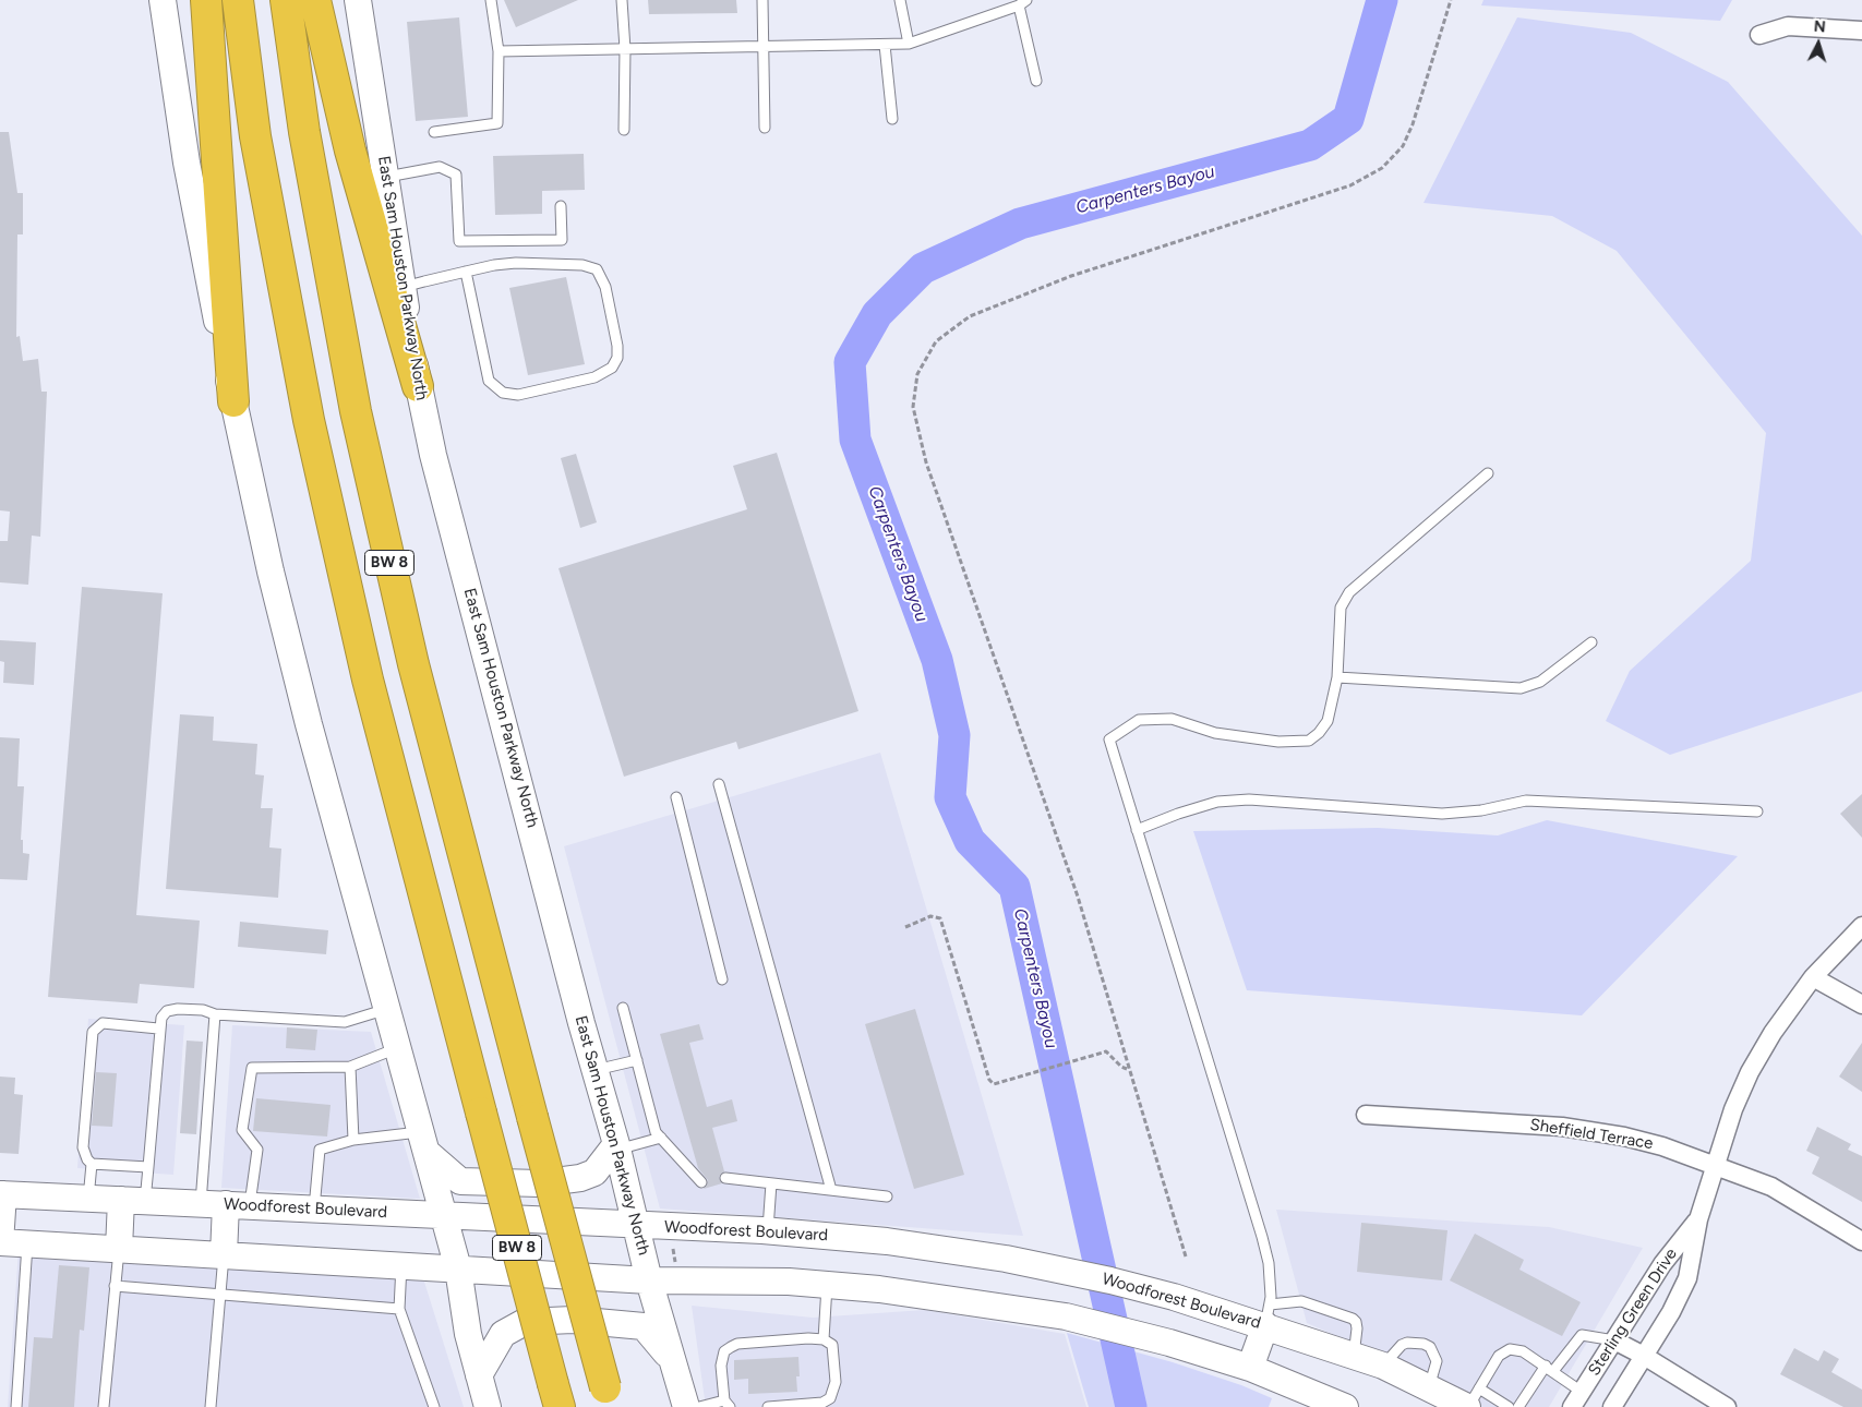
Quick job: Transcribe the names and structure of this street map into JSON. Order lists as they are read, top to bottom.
{
  "streets": {
    "highway": ["BW 8"],
    "main road": ["East Sam Houston Parkway North", "Woodforest Boulevard"],
    "street": ["Sheffield Terrace", "Sterling Green Drive"]
  },
  "crossings": [
    ["East Sam Houston Parkway North", "Woodforest Boulevard"],
    ["Sheffield Terrace", "Sterling Green Drive"]
  ],
  "water": ["Carpenters Bayou"],
  "north": "top"
}
